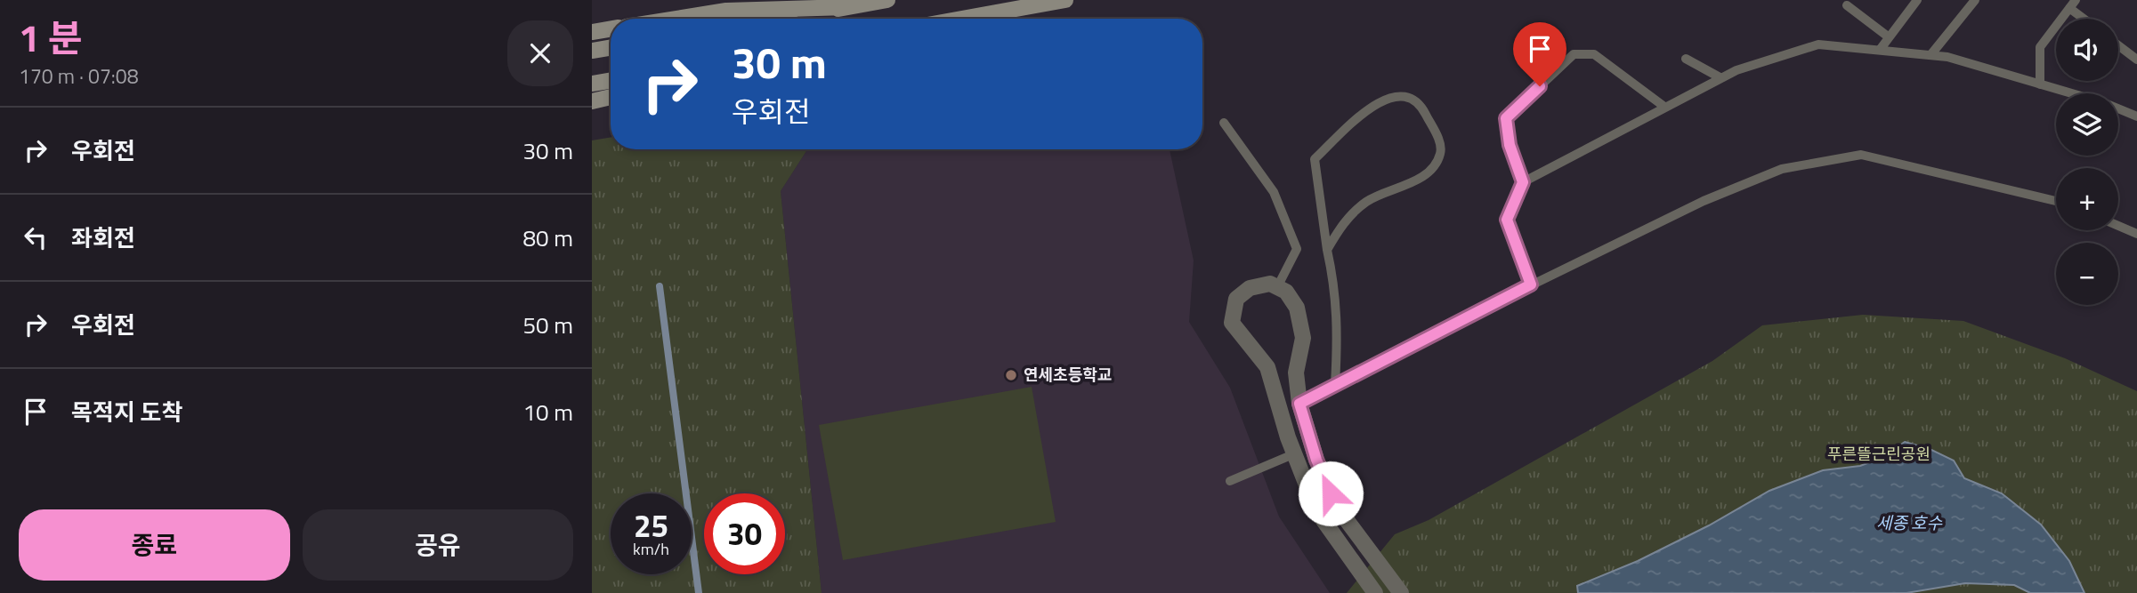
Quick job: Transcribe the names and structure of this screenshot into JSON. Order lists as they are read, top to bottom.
{
  "water": ["세종 호수"],
  "parks": ["푸른뜰근린공원"],
  "places": ["연세초등학교"],
  "page": {
    "heading": ["1 분", "170 m · 07:08"],
    "map_buttons": ["+", "−"],
    "turn": ["30 m", "우회전"],
    "list": [
      {
        "name": "우회전",
        "value": "30 m"
      },
      {
        "name": "좌회전",
        "value": "80 m"
      },
      {
        "name": "우회전",
        "value": "50 m"
      },
      {
        "name": "목적지 도착",
        "value": "10 m"
      }
    ],
    "speed": "25 km/h",
    "limit": "30",
    "buttons": ["종료", "공유"]
  }
}
